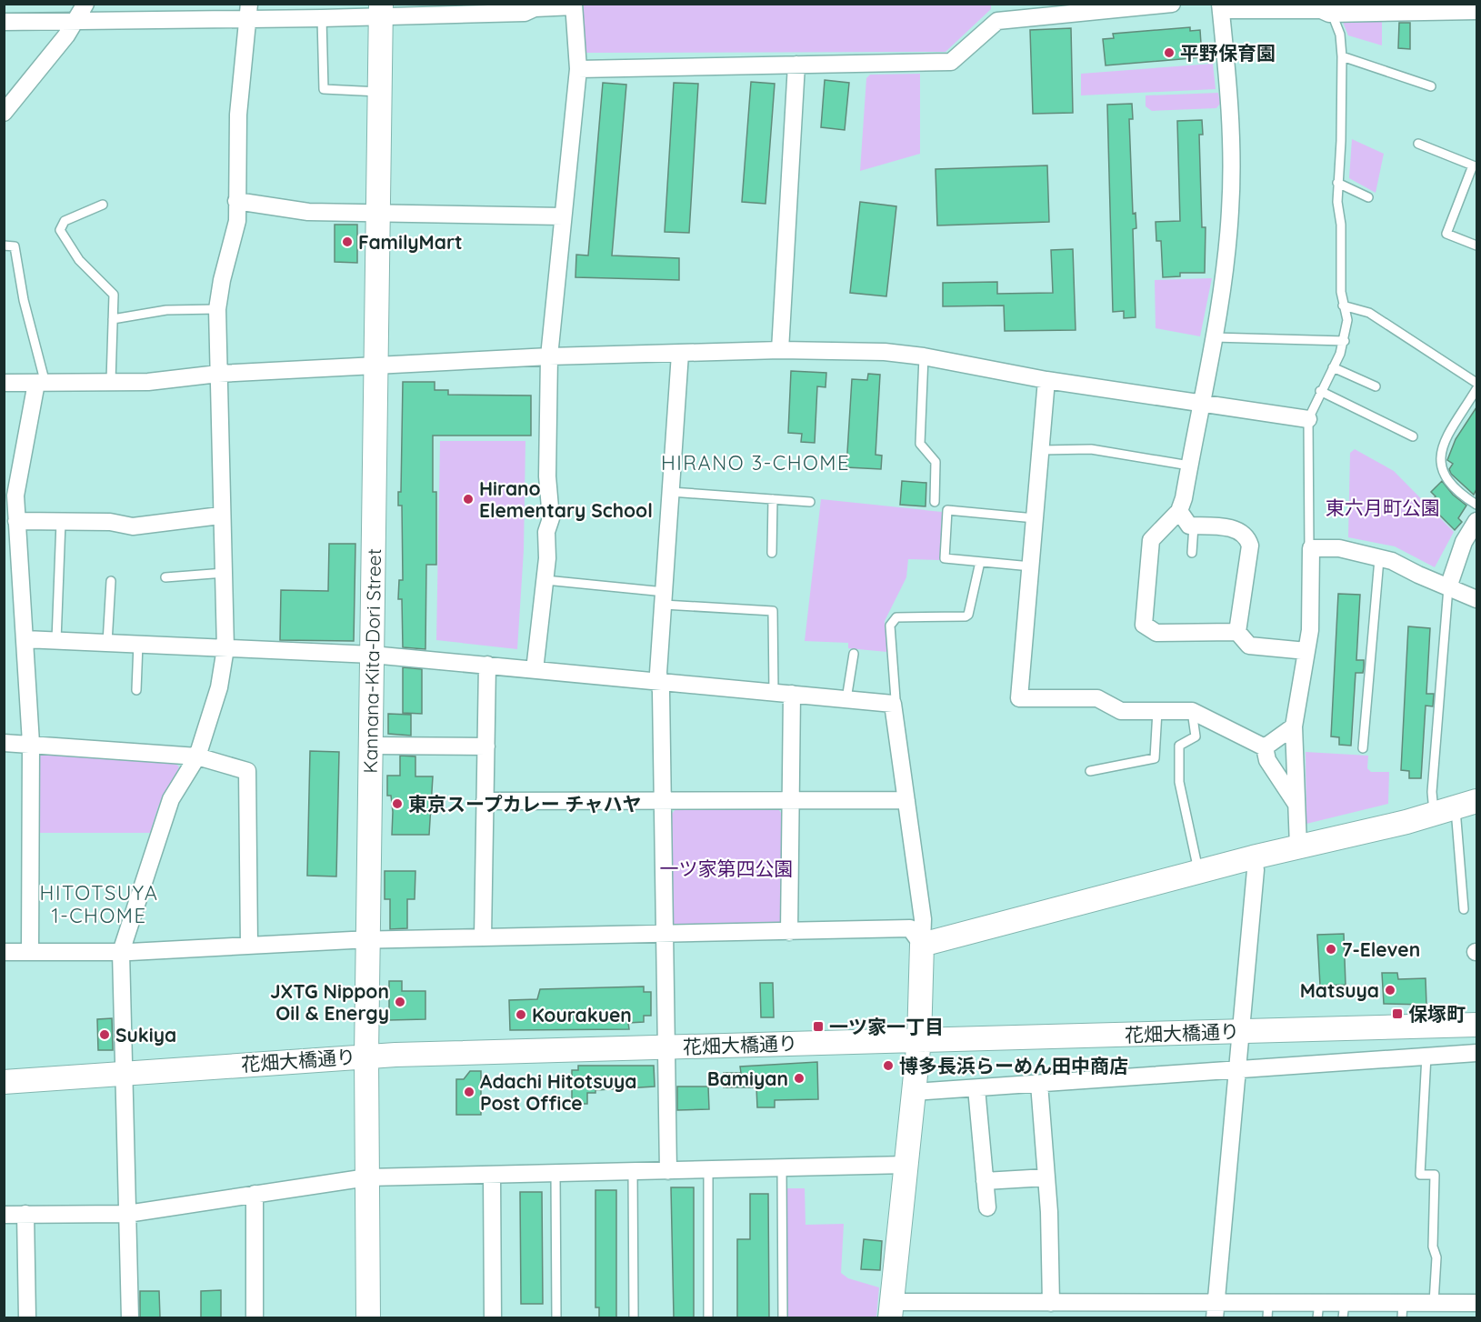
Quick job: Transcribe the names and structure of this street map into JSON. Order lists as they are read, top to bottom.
{
  "streets": {
    "street": ["Kannana-Kita-Dori Street", "花畑大橋通り"]
  },
  "crossings": [
    ["Kannana-Kita-Dori Street", "花畑大橋通り"]
  ],
  "districts": ["HIRANO 3-CHOME", "HITOTSUYA 1-CHOME"],
  "parks": ["東六月町公園", "一ツ家第四公園"],
  "places": {
    "other": [
      "平野保育園",
      "FamilyMart",
      "Hirano Elementary School",
      "東京スープカレー チャハヤ",
      "7-Eleven",
      "Matsuya",
      "JXTG Nippon Oil & Energy",
      "Kourakuen",
      "Sukiya",
      "博多長浜らーめん田中商店",
      "Bamiyan",
      "Adachi Hitotsuya Post Office"
    ],
    "transit": ["保塚町", "一ツ家一丁目"]
  }
}
